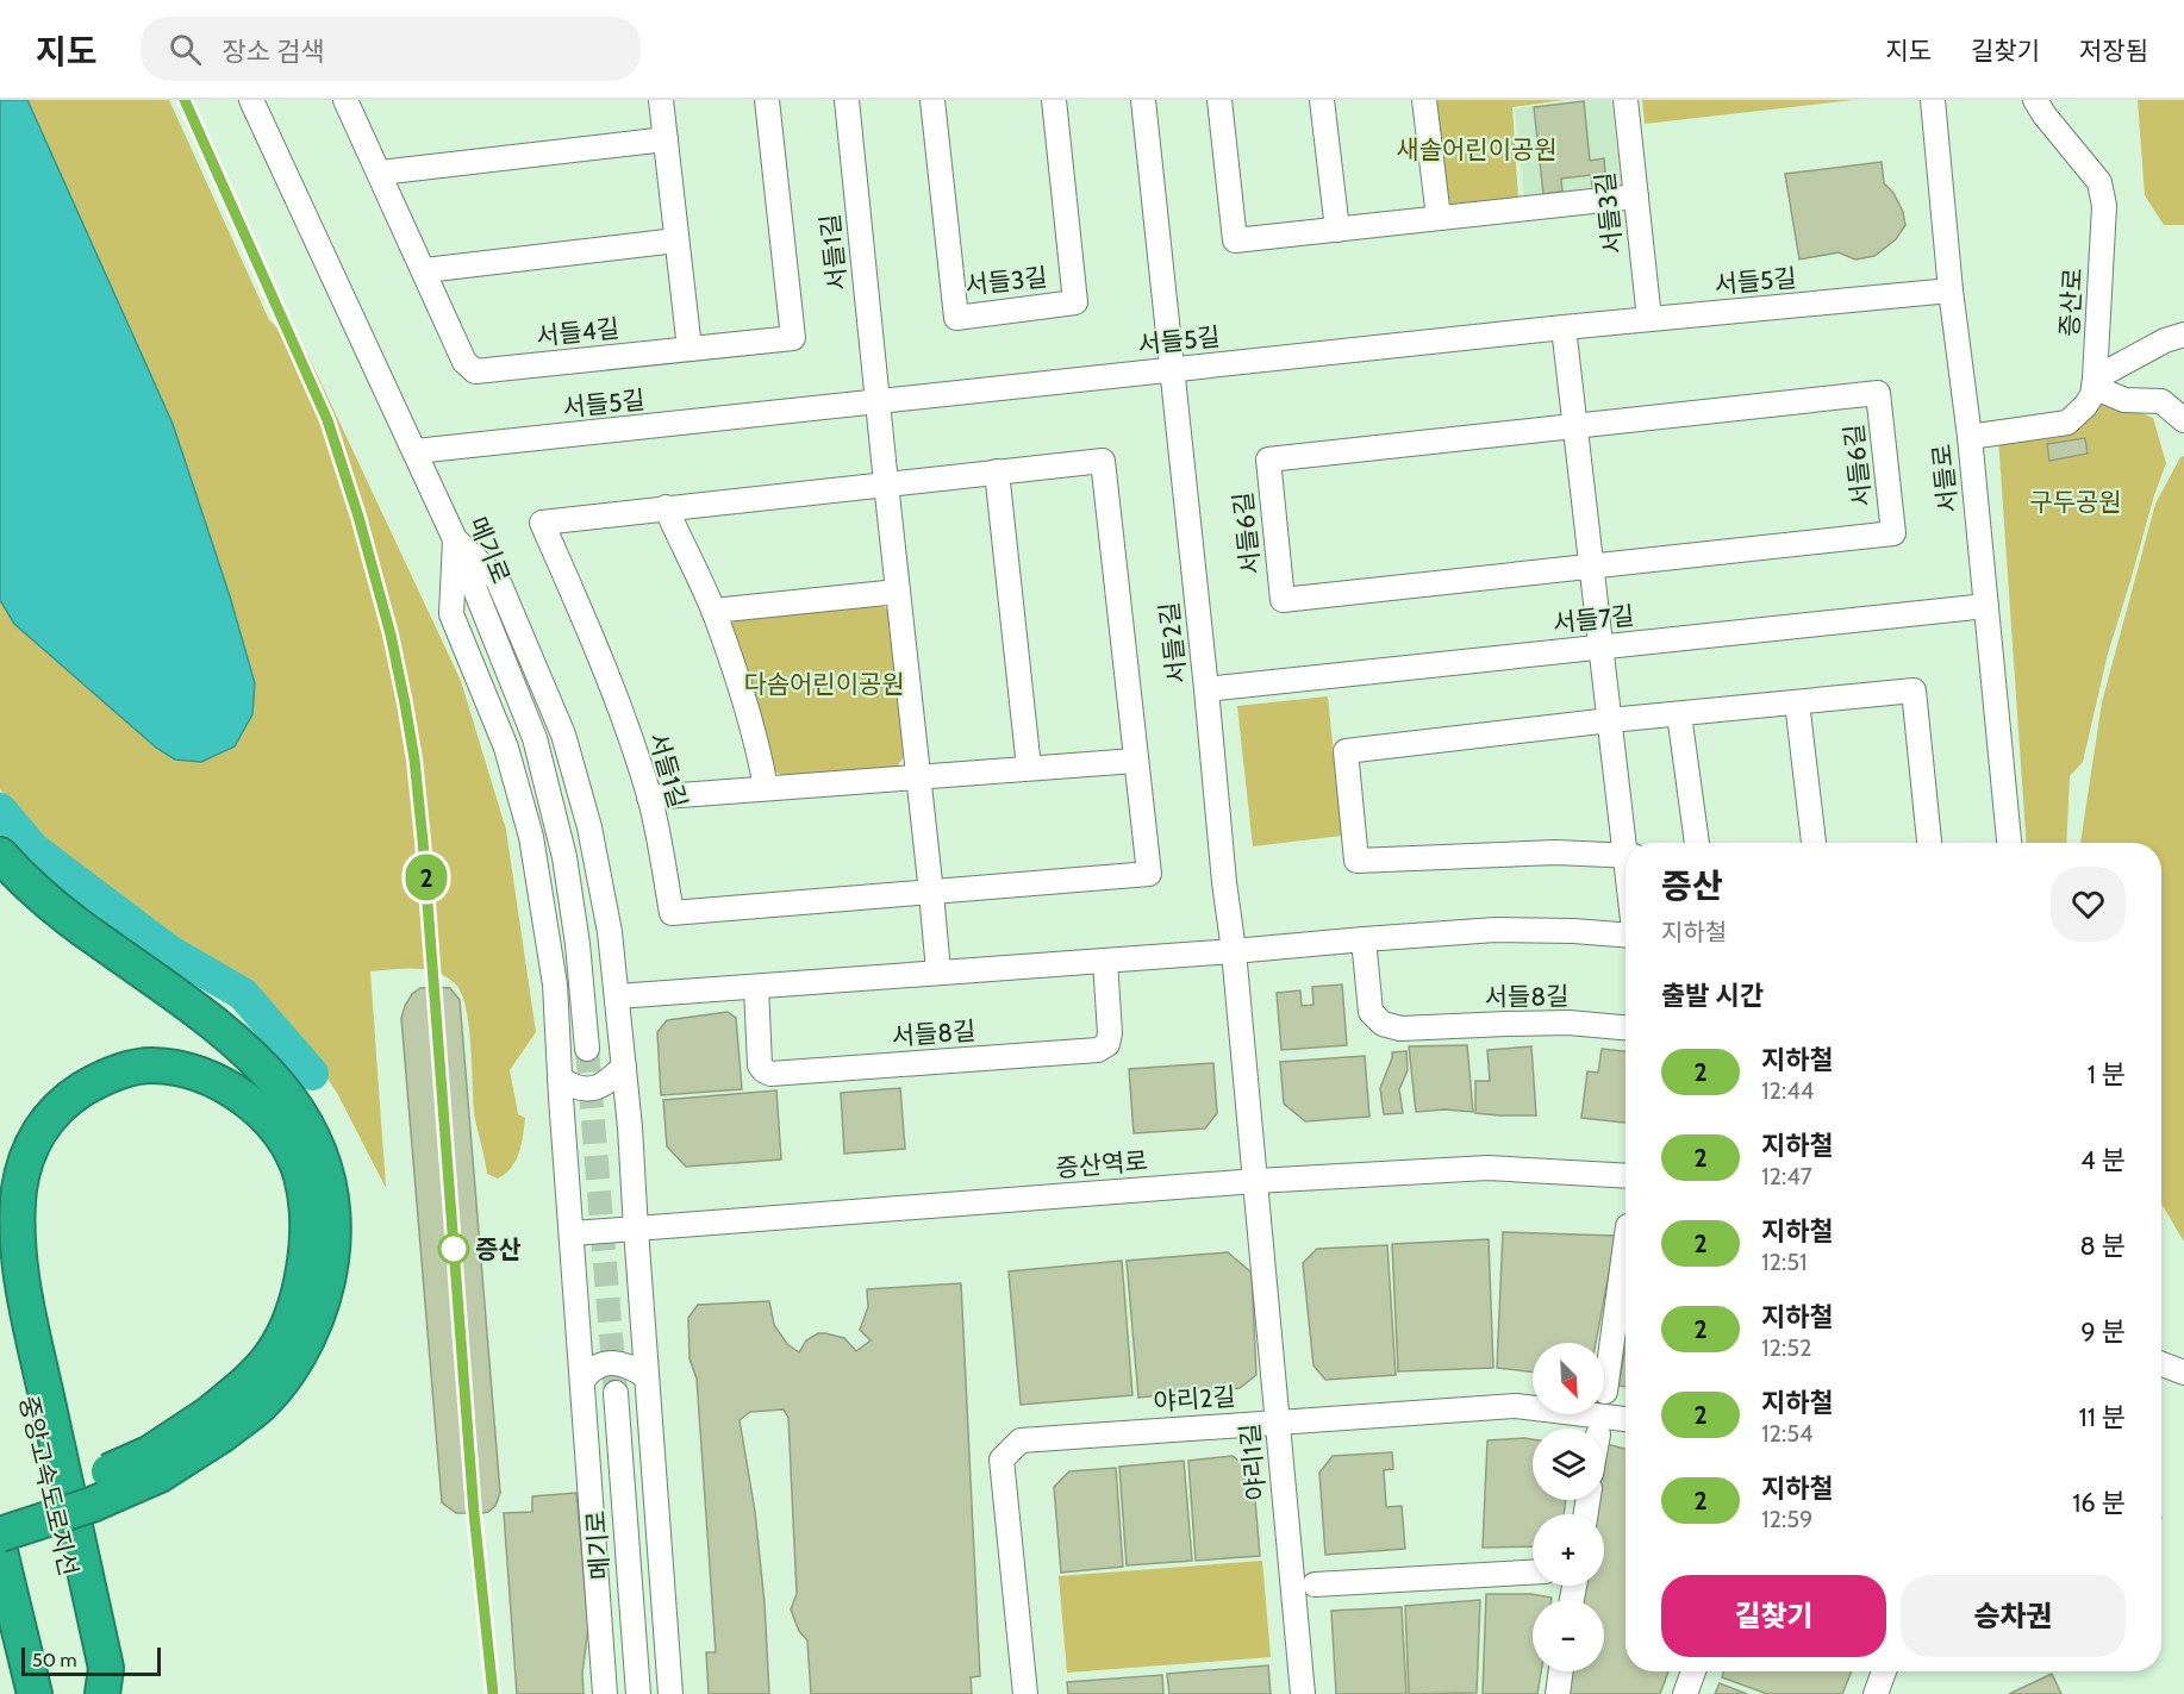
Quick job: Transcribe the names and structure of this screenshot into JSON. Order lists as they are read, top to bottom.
{
  "streets": {
    "highway": ["중앙고속도로지선"],
    "street": [
      "서들3길",
      "서들1길",
      "서들5길",
      "증산로",
      "서들4길",
      "서들6길",
      "서들로",
      "메기로",
      "서들7길",
      "서들2길",
      "서들8길",
      "증산역로",
      "야리2길",
      "야리1길"
    ]
  },
  "crossings": [
    ["서들3길", "서들5길"],
    ["서들1길", "서들5길"],
    ["서들5길", "서들로"],
    ["서들5길", "메기로"],
    ["서들5길", "서들2길"],
    ["서들로", "서들7길"],
    ["서들7길", "서들2길"],
    ["서들2길", "증산역로"],
    ["서들2길", "야리1길"],
    ["증산역로", "야리1길"],
    ["야리2길", "야리1길"]
  ],
  "parks": ["새솔어린이공원", "구두공원", "다솜어린이공원"],
  "places": ["증산"],
  "lines": ["metro line 2"],
  "scale_bar": "50 m",
  "north": "bottom right",
  "page": {
    "header": "지도",
    "search": "장소 검색",
    "nav": ["지도", "길찾기", "저장됨"],
    "on_map": "2",
    "heading": [
      ["증산", "지하철"],
      "출발 시간"
    ],
    "list": [
      {
        "mark": "2",
        "name": "지하철",
        "note": "12:44",
        "value": "1 분"
      },
      {
        "mark": "2",
        "name": "지하철",
        "note": "12:47",
        "value": "4 분"
      },
      {
        "mark": "2",
        "name": "지하철",
        "note": "12:51",
        "value": "8 분"
      },
      {
        "mark": "2",
        "name": "지하철",
        "note": "12:52",
        "value": "9 분"
      },
      {
        "mark": "2",
        "name": "지하철",
        "note": "12:54",
        "value": "11 분"
      },
      {
        "mark": "2",
        "name": "지하철",
        "note": "12:59",
        "value": "16 분"
      }
    ],
    "map_buttons": ["+", "−"],
    "buttons": ["길찾기", "승차권"],
    "scale": "50 m"
  }
}
